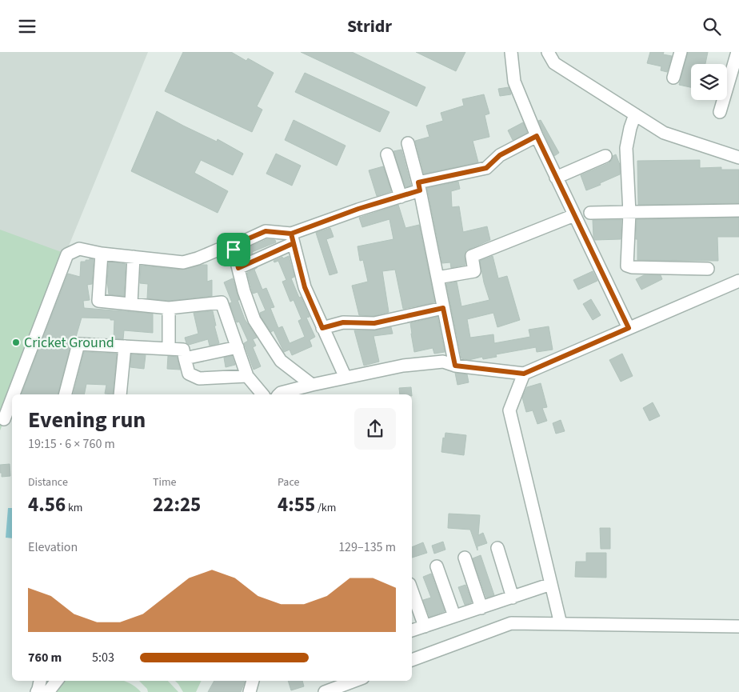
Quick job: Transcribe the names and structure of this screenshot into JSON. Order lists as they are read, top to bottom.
{
  "places": ["Cricket Ground"],
  "page": {
    "header": "Stridr",
    "heading": ["Evening run", "19:15 · 6 × 760 m"],
    "stats": [
      ["Distance", "4.56 km"],
      ["Time", "22:25"],
      ["Pace", "4:55 /km"]
    ],
    "chart": ["Elevation", "129–135 m"],
    "list": [
      {
        "name": "760 m",
        "note": "5:03"
      }
    ]
  }
}
